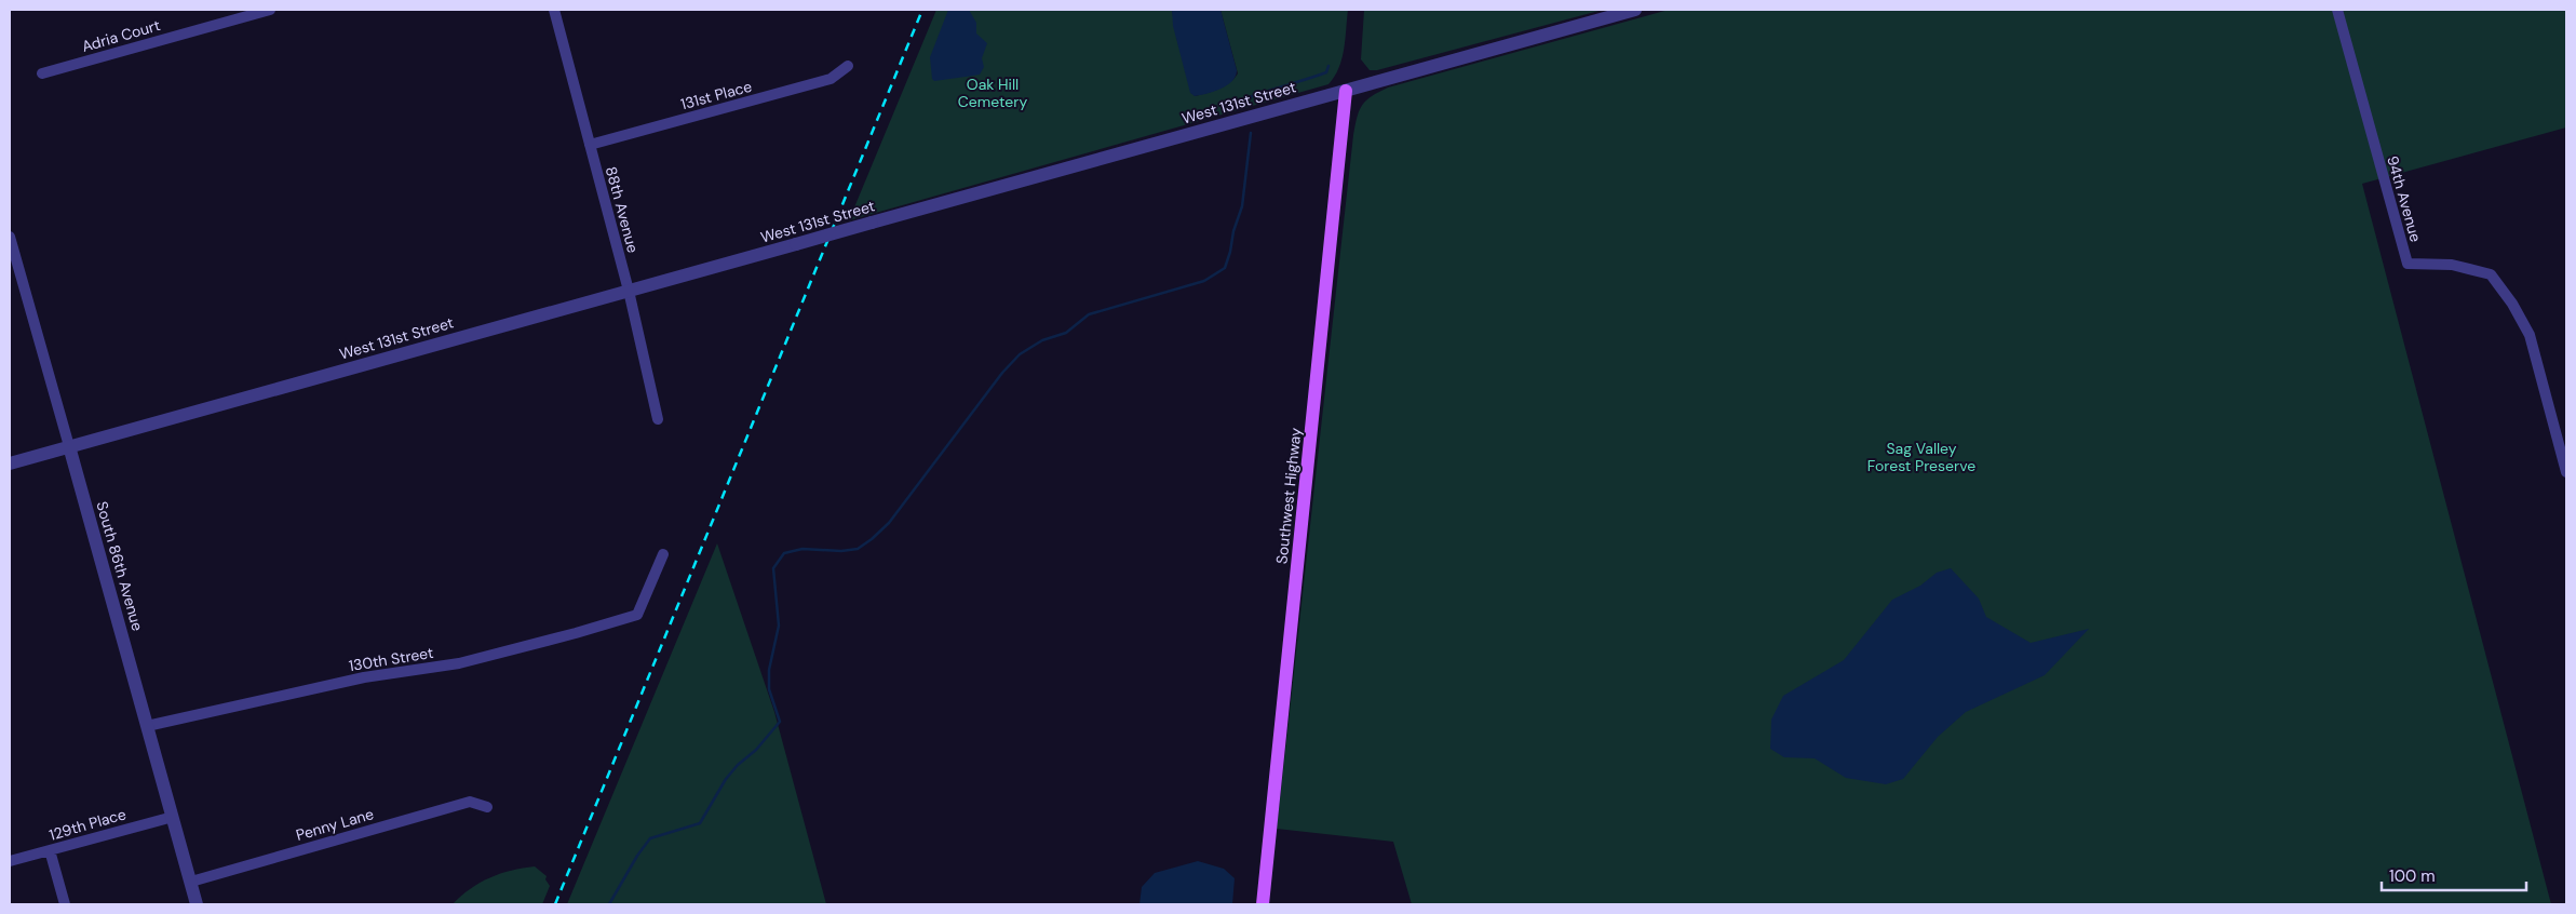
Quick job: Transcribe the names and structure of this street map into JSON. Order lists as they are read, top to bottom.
{
  "streets": {
    "main road": ["Southwest Highway"],
    "street": [
      "Adria Court",
      "131st Place",
      "West 131st Street",
      "94th Avenue",
      "88th Avenue",
      "South 86th Avenue",
      "130th Street",
      "129th Place",
      "Penny Lane"
    ]
  },
  "crossings": [
    ["131st Place", "88th Avenue"],
    ["West 131st Street", "88th Avenue"],
    ["West 131st Street", "Southwest Highway"],
    ["West 131st Street", "South 86th Avenue"],
    ["South 86th Avenue", "130th Street"],
    ["South 86th Avenue", "129th Place"],
    ["South 86th Avenue", "Penny Lane"]
  ],
  "parks": ["Oak Hill Cemetery", "Sag Valley Forest Preserve"],
  "scale_bar": "100 m"
}
